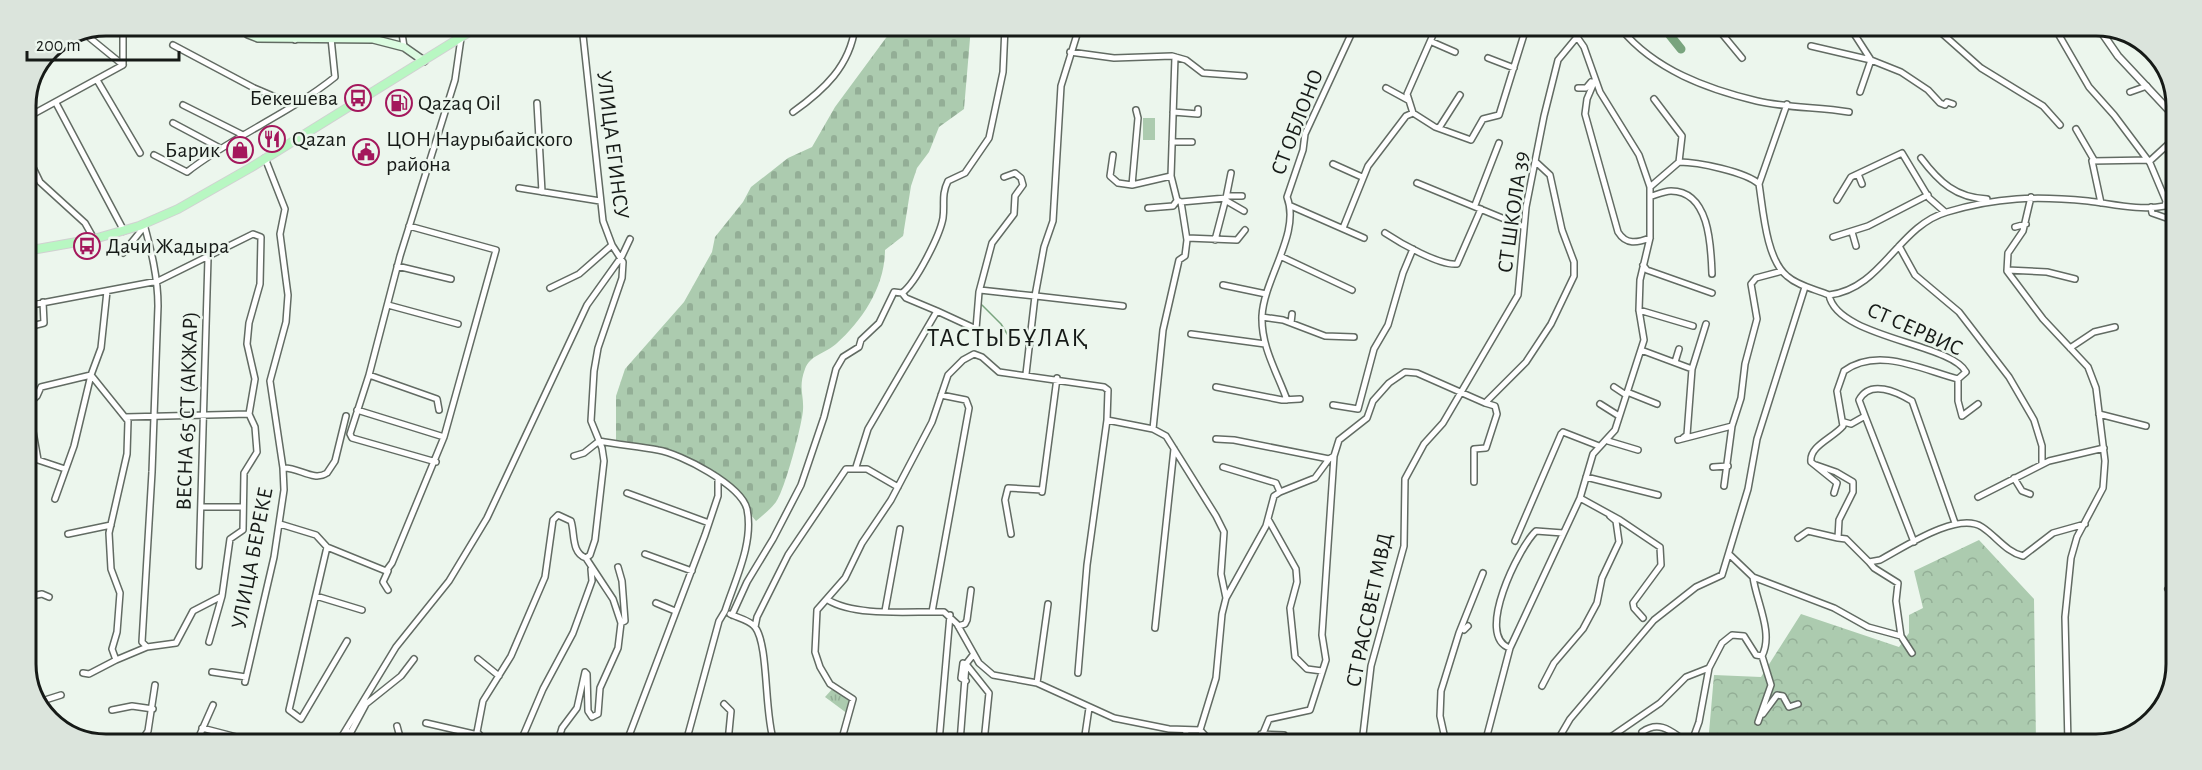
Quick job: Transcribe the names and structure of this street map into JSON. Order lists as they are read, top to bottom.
{
  "streets": {
    "street": [
      "СТ ОБЛОНО",
      "УЛИЦА ЕГИНСУ",
      "СТ ШКОЛА 39",
      "СТ СЕРВИС",
      "ВЕСНА 65 СТ (АКЖАР)",
      "УЛИЦА БЕРЕКЕ",
      "СТ РАССВЕТ МВД"
    ]
  },
  "crossings": [
    ["СТ ШКОЛА 39", "СТ РАССВЕТ МВД"]
  ],
  "districts": ["ТАСТЫБҰЛАҚ"],
  "places": {
    "bus stop": ["Бекешева", "Дачи Жадыра"],
    "fuel station": ["Qazaq Oil"],
    "restaurant": ["Qazan"],
    "shop": ["Барик"],
    "public building": ["ЦОН Наурыбайского района"]
  },
  "scale_bar": "200 m"
}
